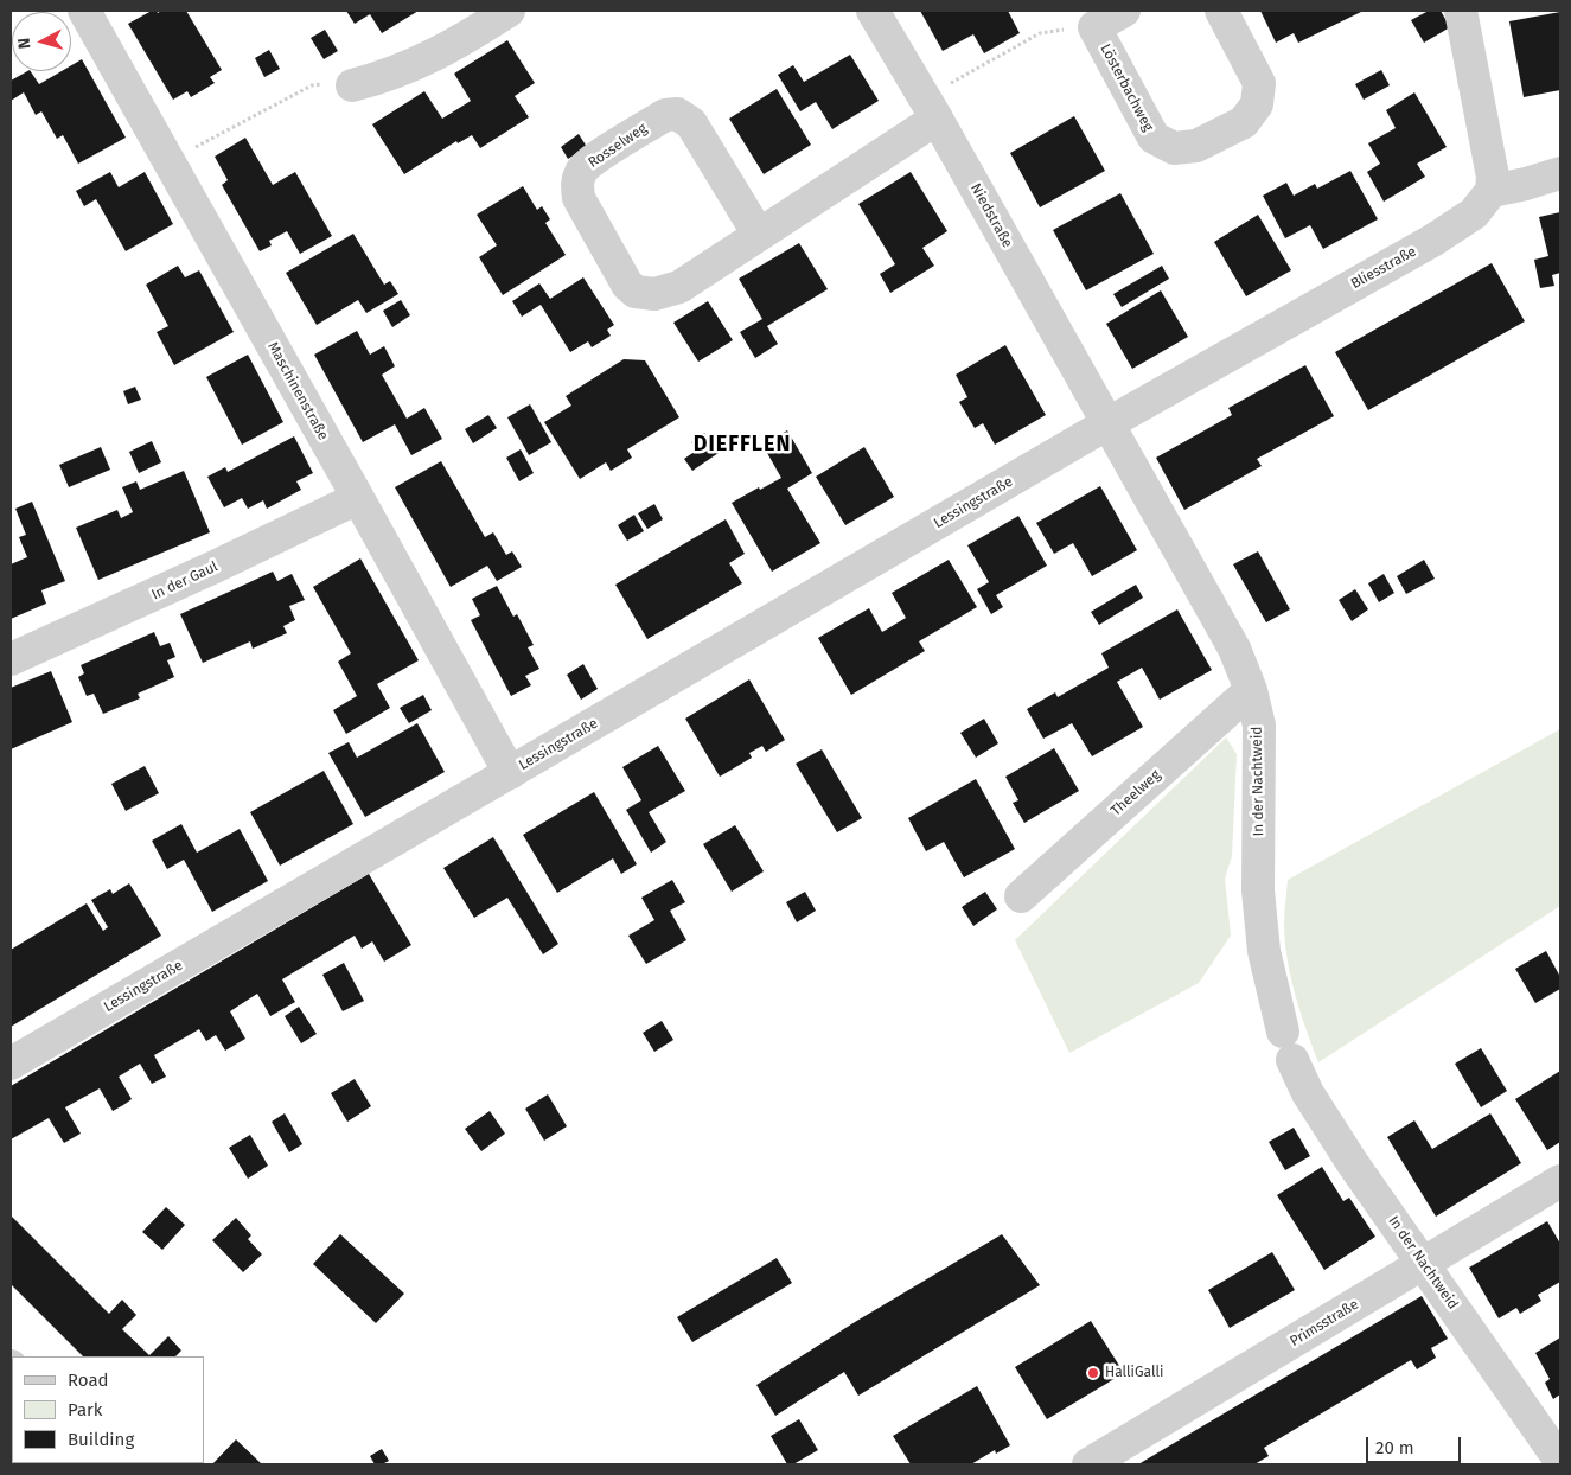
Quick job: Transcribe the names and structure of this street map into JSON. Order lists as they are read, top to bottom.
{
  "streets": {
    "street": [
      "Lösterbachweg",
      "Rosselweg",
      "Niedstraße",
      "Bliesstraße",
      "Maschinenstraße",
      "Lessingstraße",
      "In der Gaul",
      "In der Nachtweid",
      "Theelweg",
      "Primsstraße"
    ]
  },
  "crossings": [
    ["Rosselweg", "Niedstraße"],
    ["Niedstraße", "Bliesstraße"],
    ["Niedstraße", "Lessingstraße"],
    ["Niedstraße", "In der Nachtweid"],
    ["Bliesstraße", "Lessingstraße"],
    ["Bliesstraße", "In der Nachtweid"],
    ["Maschinenstraße", "Lessingstraße"],
    ["Maschinenstraße", "In der Gaul"],
    ["Lessingstraße", "In der Nachtweid"],
    ["In der Nachtweid", "Theelweg"],
    ["In der Nachtweid", "Primsstraße"]
  ],
  "districts": ["DIEFFLEN"],
  "places": ["HalliGalli"],
  "legend": ["Road", "Park", "Building"],
  "scale_bar": "20 m",
  "north": "left"
}
